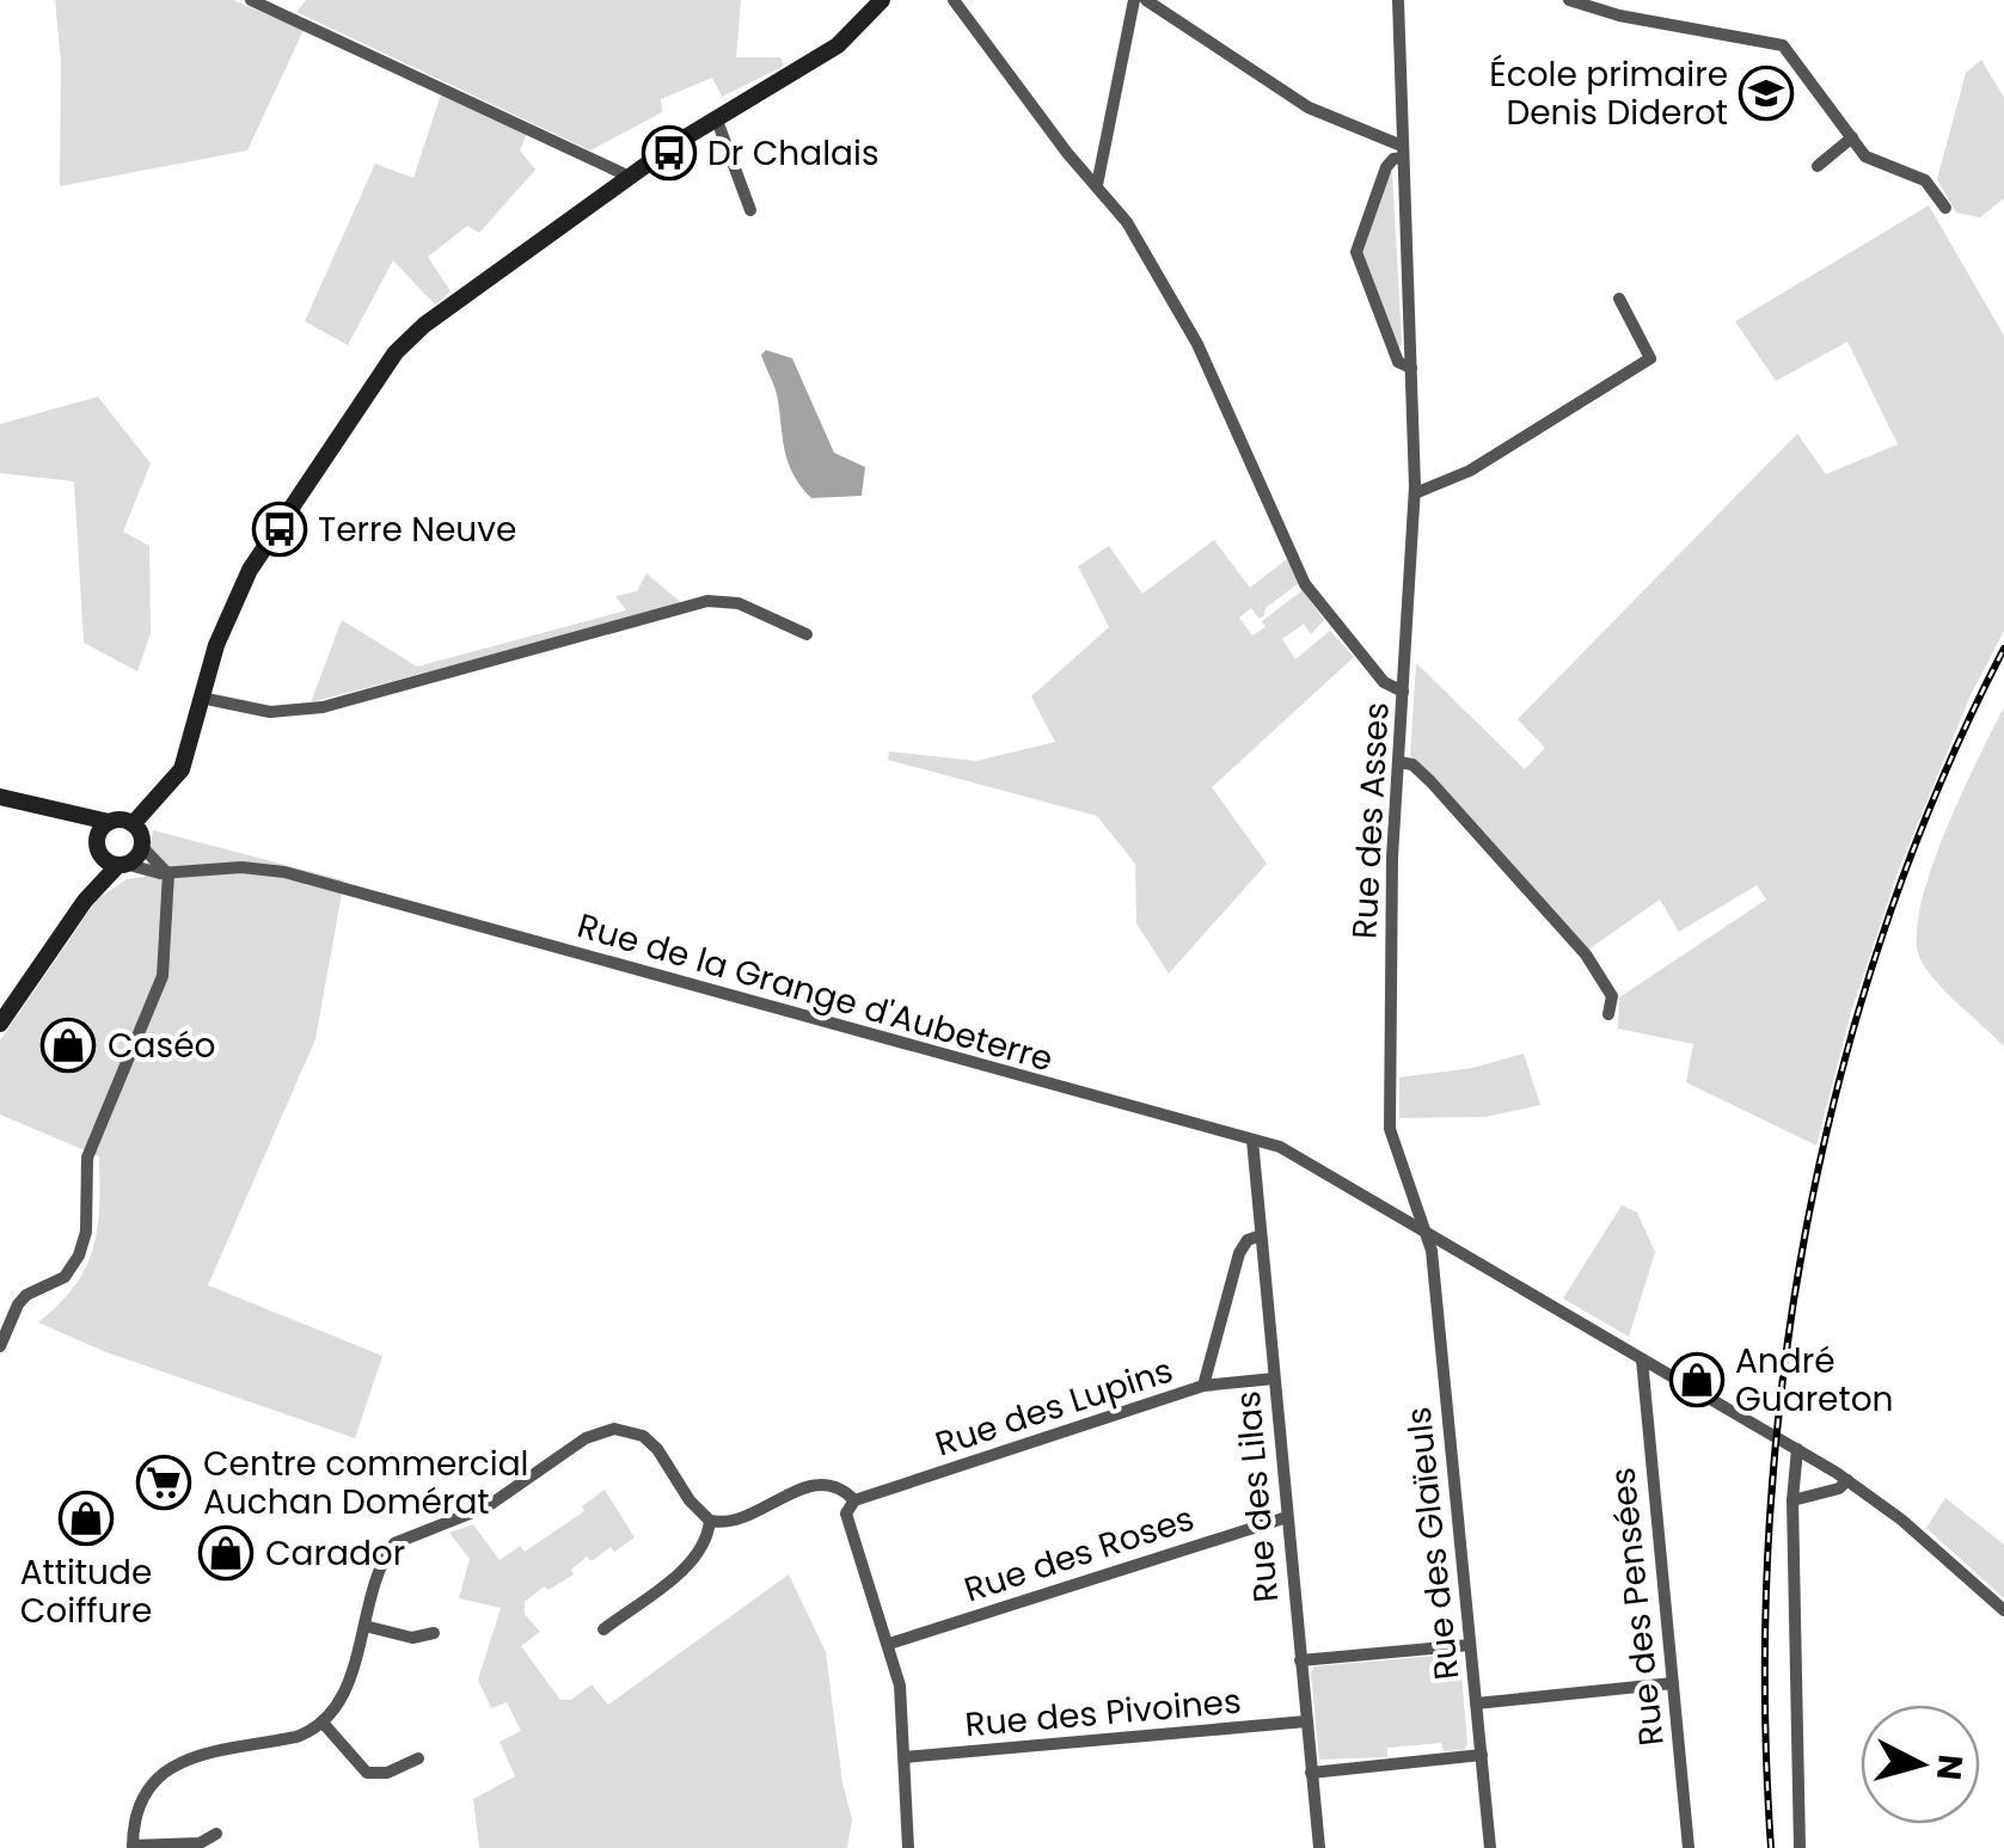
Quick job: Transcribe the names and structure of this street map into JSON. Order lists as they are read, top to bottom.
{
  "streets": {
    "street": [
      "Rue des Asses",
      "Rue de la Grange d'Aubeterre",
      "Rue des Lupins",
      "Rue des Lilas",
      "Rue des Glaïeuls",
      "Rue des Roses",
      "Rue des Pensées",
      "Rue des Pivoines"
    ]
  },
  "crossings": [
    ["Rue des Asses", "Rue de la Grange d'Aubeterre"],
    ["Rue des Asses", "Rue des Glaïeuls"],
    ["Rue de la Grange d'Aubeterre", "Rue des Lilas"],
    ["Rue de la Grange d'Aubeterre", "Rue des Glaïeuls"],
    ["Rue des Lupins", "Rue des Lilas"],
    ["Rue des Lilas", "Rue des Roses"],
    ["Rue des Lilas", "Rue des Pivoines"]
  ],
  "places": {
    "school or university": ["École primaire Denis Diderot"],
    "bus stop": ["Dr Chalais", "Terre Neuve"],
    "shop": [
      "Caséo",
      "André Guareton",
      "Attitude Coiffure",
      "Carador"
    ],
    "supermarket": ["Centre commercial Auchan Domérat"]
  },
  "north": "right"
}
